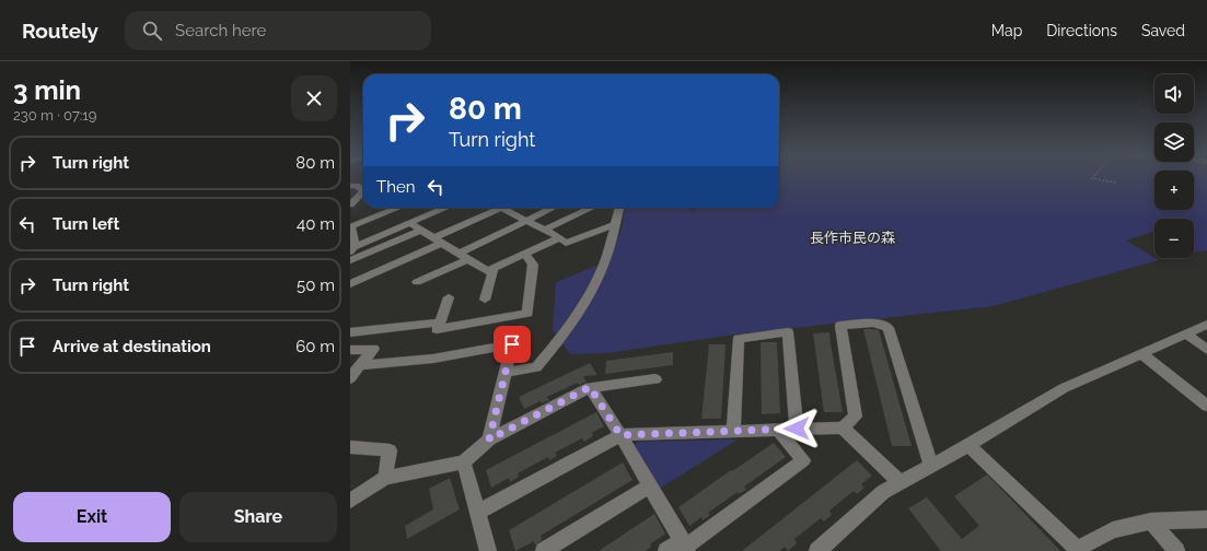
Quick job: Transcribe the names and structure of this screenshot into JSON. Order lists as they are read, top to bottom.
{
  "parks": ["長作市民の森"],
  "page": {
    "header": "Routely",
    "search": "Search here",
    "nav": ["Map", "Directions", "Saved"],
    "heading": ["3 min", "230 m · 07:19"],
    "map_buttons": ["+", "−"],
    "turn": ["80 m", "Turn right"],
    "list": [
      {
        "name": "Turn right",
        "value": "80 m"
      },
      {
        "name": "Turn left",
        "value": "40 m"
      },
      {
        "name": "Turn right",
        "value": "50 m"
      },
      {
        "name": "Arrive at destination",
        "value": "60 m"
      }
    ],
    "then": "Then",
    "buttons": ["Exit", "Share"]
  }
}
